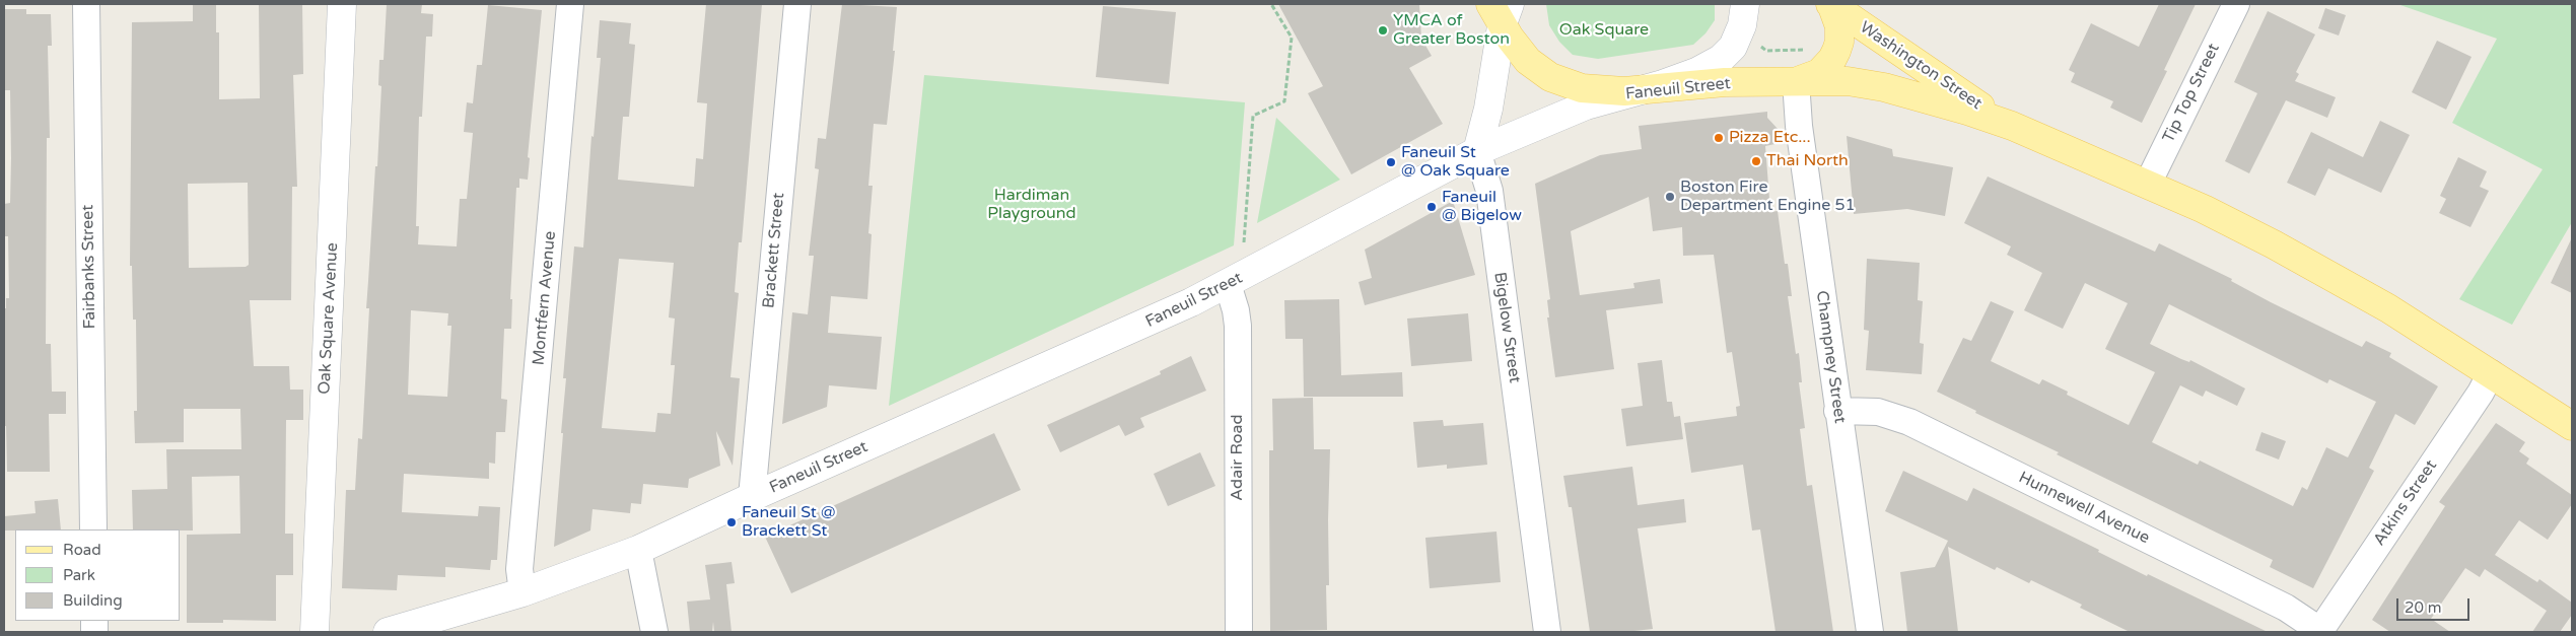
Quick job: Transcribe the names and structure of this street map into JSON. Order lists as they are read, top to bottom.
{
  "streets": {
    "main road": ["Washington Street", "Faneuil Street"],
    "street": [
      "Tip Top Street",
      "Brackett Street",
      "Fairbanks Street",
      "Montfern Avenue",
      "Oak Square Avenue",
      "Bigelow Street",
      "Champney Street",
      "Adair Road",
      "Atkins Street",
      "Hunnewell Avenue"
    ]
  },
  "crossings": [
    ["Washington Street", "Faneuil Street"],
    ["Faneuil Street", "Brackett Street"],
    ["Faneuil Street", "Montfern Avenue"],
    ["Faneuil Street", "Bigelow Street"],
    ["Faneuil Street", "Champney Street"],
    ["Faneuil Street", "Adair Road"],
    ["Champney Street", "Hunnewell Avenue"],
    ["Atkins Street", "Hunnewell Avenue"]
  ],
  "parks": ["Oak Square", "Hardiman Playground"],
  "places": [
    "YMCA of Greater Boston",
    "Pizza Etc...",
    "Thai North",
    "Faneuil St @ Oak Square",
    "Boston Fire Department Engine 51",
    "Faneuil @ Bigelow",
    "Faneuil St @ Brackett St"
  ],
  "legend": ["Road", "Park", "Building"],
  "scale_bar": "20 m"
}
